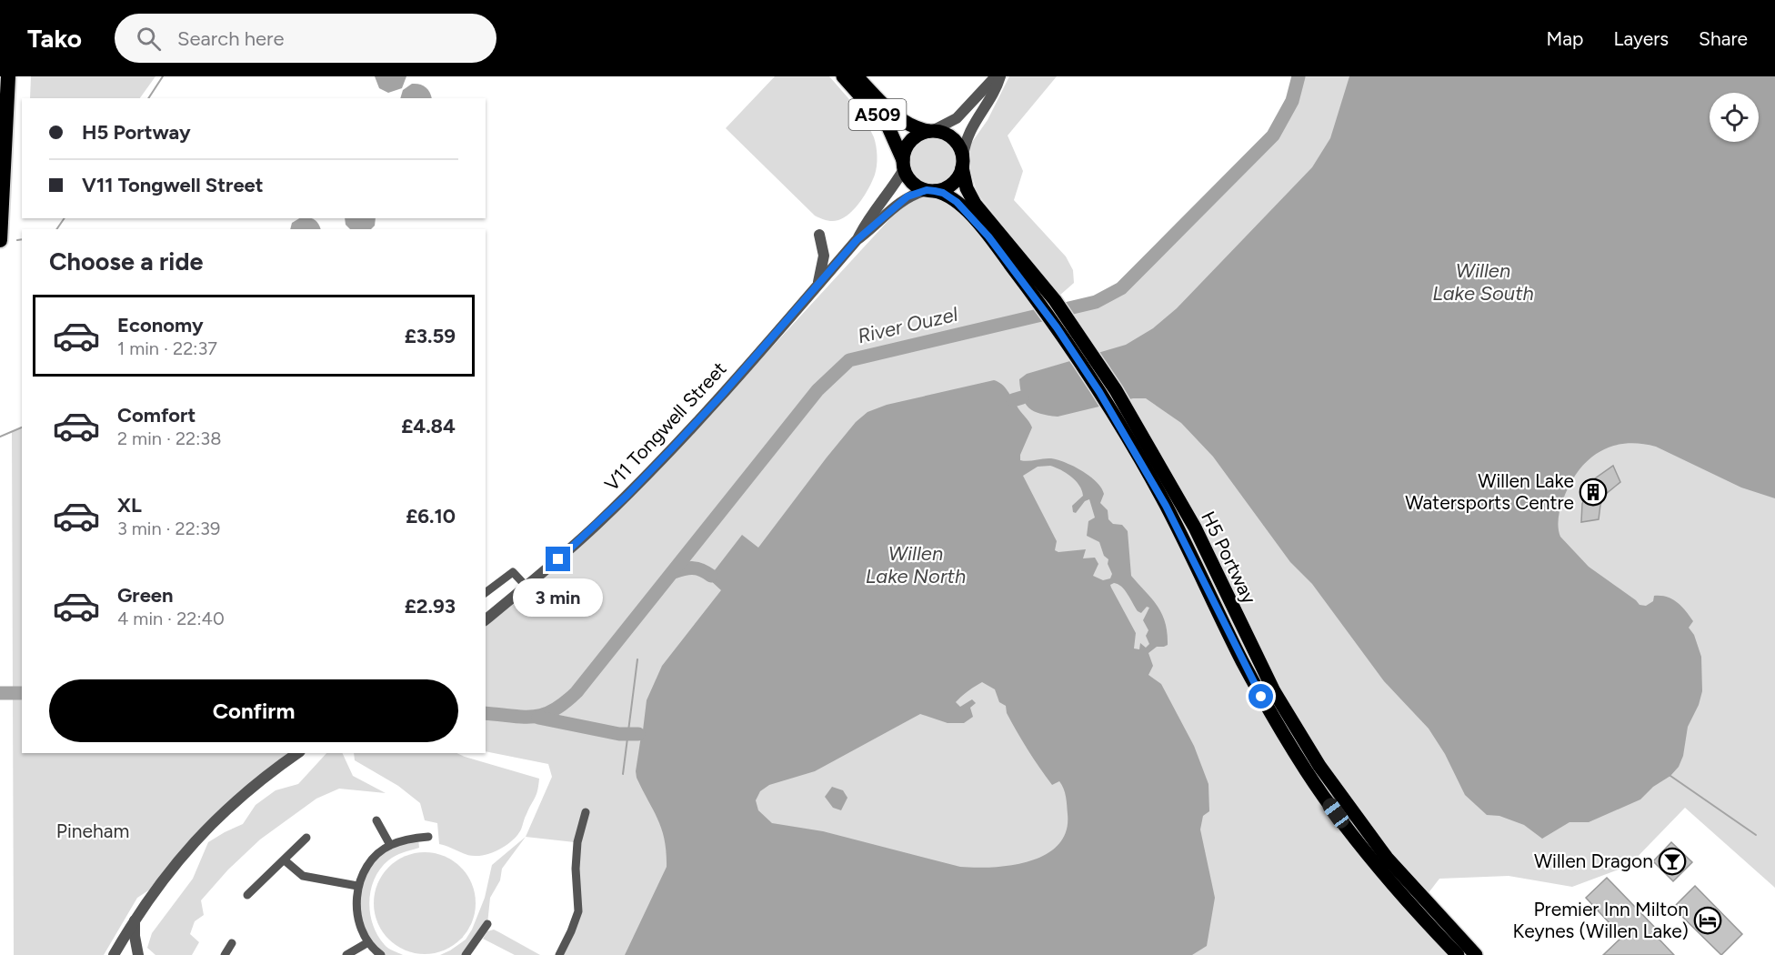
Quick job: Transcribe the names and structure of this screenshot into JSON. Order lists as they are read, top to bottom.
{
  "streets": {
    "main road": ["A509", "H5 Portway"],
    "street": ["V11 Tongwell Street"]
  },
  "crossings": [
    ["A509", "V11 Tongwell Street"],
    ["A509", "H5 Portway"],
    ["V11 Tongwell Street", "H5 Portway"]
  ],
  "water": ["Willen Lake South", "River Ouzel", "Willen Lake North"],
  "parks": ["Pineham"],
  "places": {
    "building": ["Willen Lake Watersports Centre"],
    "bar": ["Willen Dragon"],
    "hotel": ["Premier Inn Milton Keynes (Willen Lake)"]
  },
  "page": {
    "header": "Tako",
    "search": "Search here",
    "nav": ["Map", "Layers", "Share"],
    "banner": ["H5 Portway", "V11 Tongwell Street"],
    "heading": "Choose a ride",
    "list": [
      {
        "name": "Economy",
        "note": "1 min · 22:37",
        "value": "£3.59"
      },
      {
        "name": "Comfort",
        "note": "2 min · 22:38",
        "value": "£4.84"
      },
      {
        "name": "XL",
        "note": "3 min · 22:39",
        "value": "£6.10"
      },
      {
        "name": "Green",
        "note": "4 min · 22:40",
        "value": "£2.93"
      }
    ],
    "bubble": "3 min",
    "buttons": "Confirm"
  }
}
